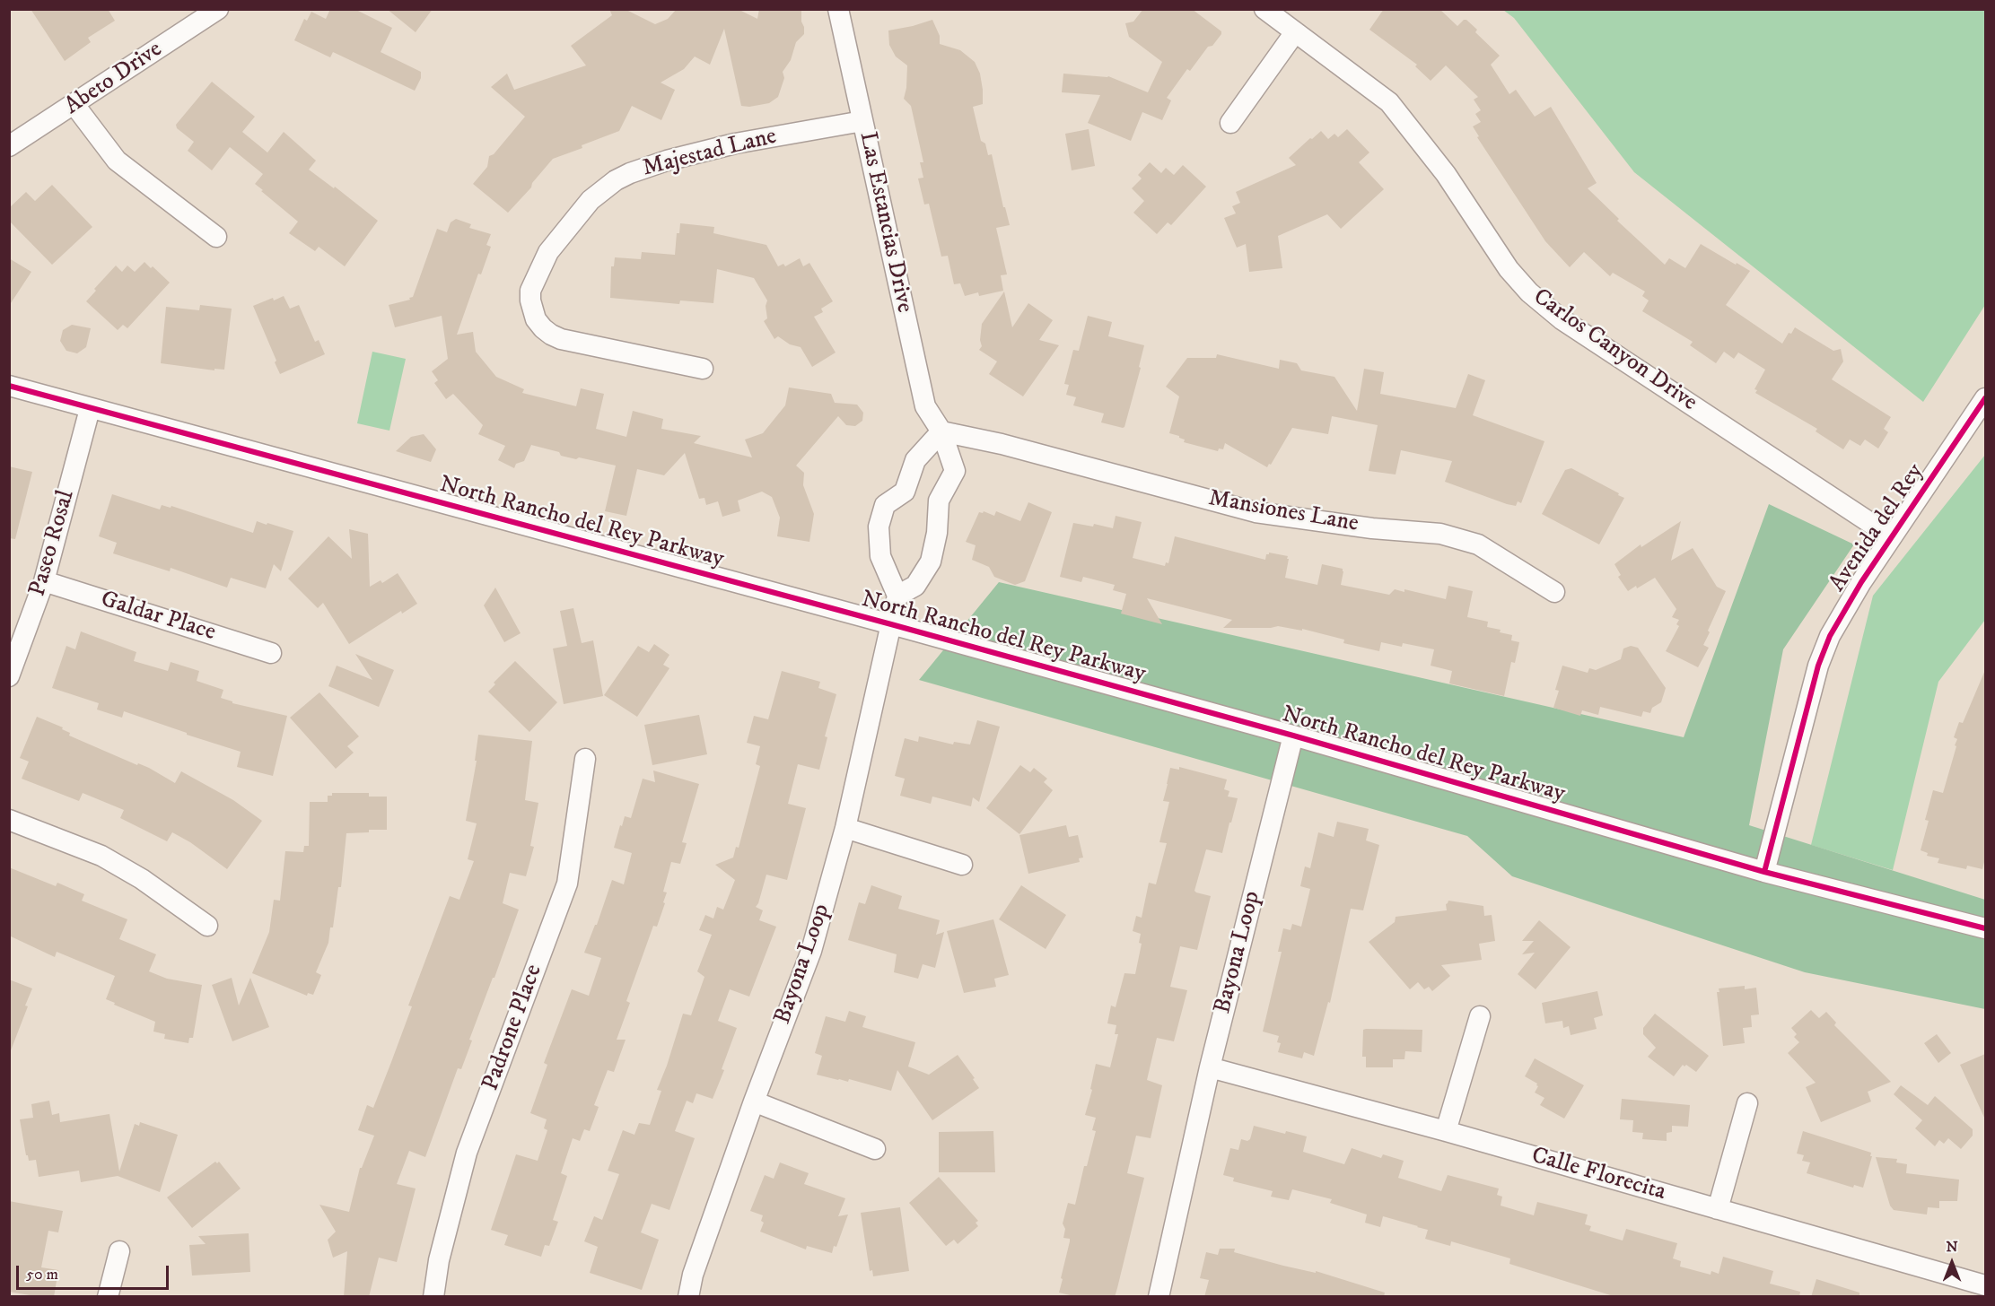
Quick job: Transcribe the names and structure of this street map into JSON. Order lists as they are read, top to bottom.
{
  "streets": {
    "street": [
      "Abeto Drive",
      "Majestad Lane",
      "Las Estancias Drive",
      "Carlos Canyon Drive",
      "Mansiones Lane",
      "North Rancho del Rey Parkway",
      "Avenida del Rey",
      "Paseo Rosal",
      "Galdar Place",
      "Bayona Loop",
      "Padrone Place",
      "Calle Florecita"
    ]
  },
  "crossings": [
    ["Majestad Lane", "Las Estancias Drive"],
    ["Las Estancias Drive", "Mansiones Lane"],
    ["Carlos Canyon Drive", "Avenida del Rey"],
    ["North Rancho del Rey Parkway", "Avenida del Rey"],
    ["North Rancho del Rey Parkway", "Paseo Rosal"],
    ["North Rancho del Rey Parkway", "Bayona Loop"],
    ["Paseo Rosal", "Galdar Place"],
    ["Bayona Loop", "Calle Florecita"]
  ],
  "scale_bar": "50 m",
  "north": "top"
}
